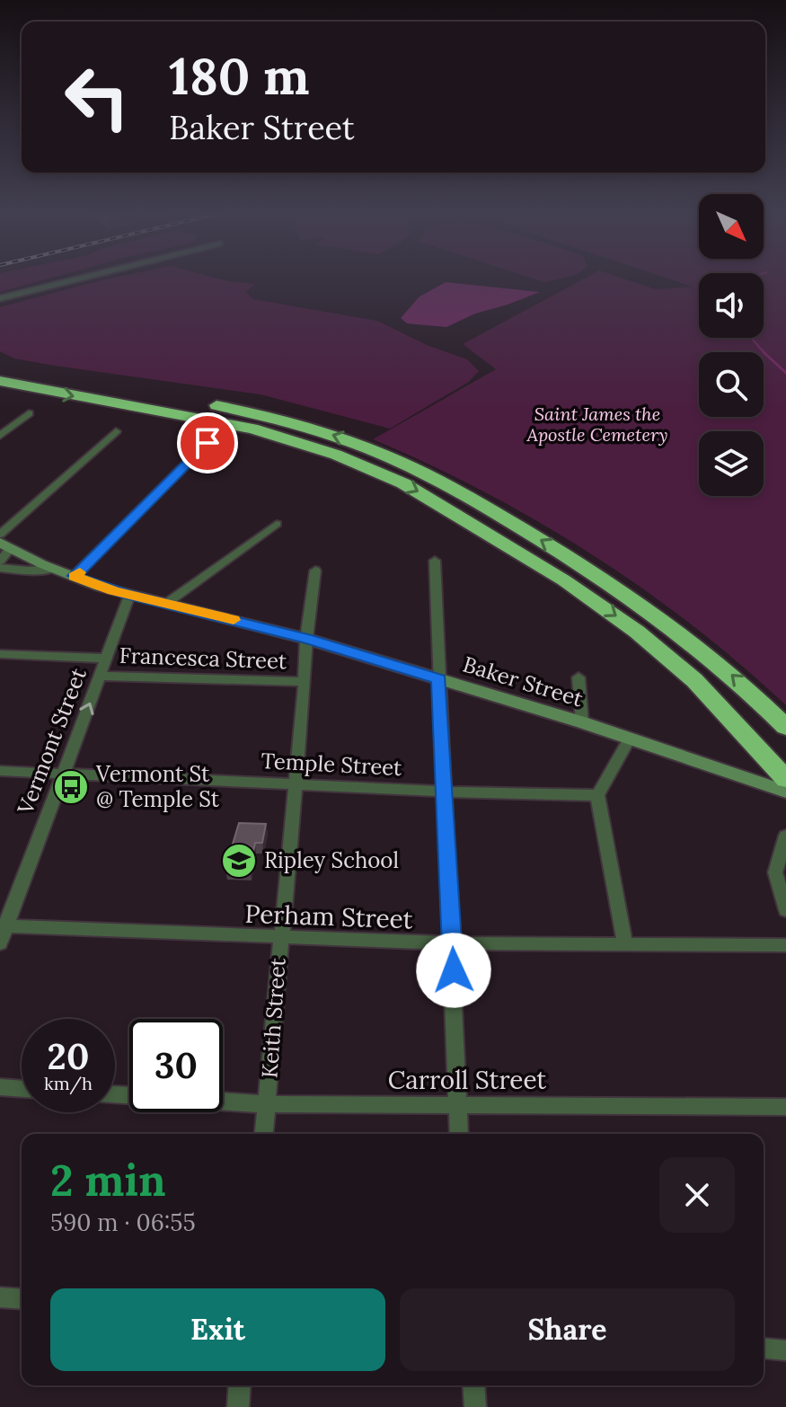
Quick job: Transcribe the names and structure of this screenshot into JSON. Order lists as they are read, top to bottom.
{
  "streets": {
    "street": [
      "Francesca Street",
      "Baker Street",
      "Vermont Street",
      "Temple Street",
      "Perham Street",
      "Keith Street",
      "Carroll Street"
    ]
  },
  "crossings": [
    ["Francesca Street", "Vermont Street"],
    ["Francesca Street", "Keith Street"],
    ["Baker Street", "Vermont Street"],
    ["Baker Street", "Keith Street"],
    ["Vermont Street", "Temple Street"],
    ["Vermont Street", "Perham Street"],
    ["Temple Street", "Keith Street"],
    ["Perham Street", "Keith Street"],
    ["Keith Street", "Carroll Street"]
  ],
  "parks": ["Saint James the Apostle Cemetery"],
  "places": {
    "bus stop": ["Vermont St @ Temple St"],
    "school or university": ["Ripley School"]
  },
  "north": "bottom right",
  "page": {
    "turn": ["180 m", "Baker Street"],
    "speed": "20 km/h",
    "limit": "30",
    "heading": ["2 min", "590 m · 06:55"],
    "buttons": ["Exit", "Share"]
  }
}
